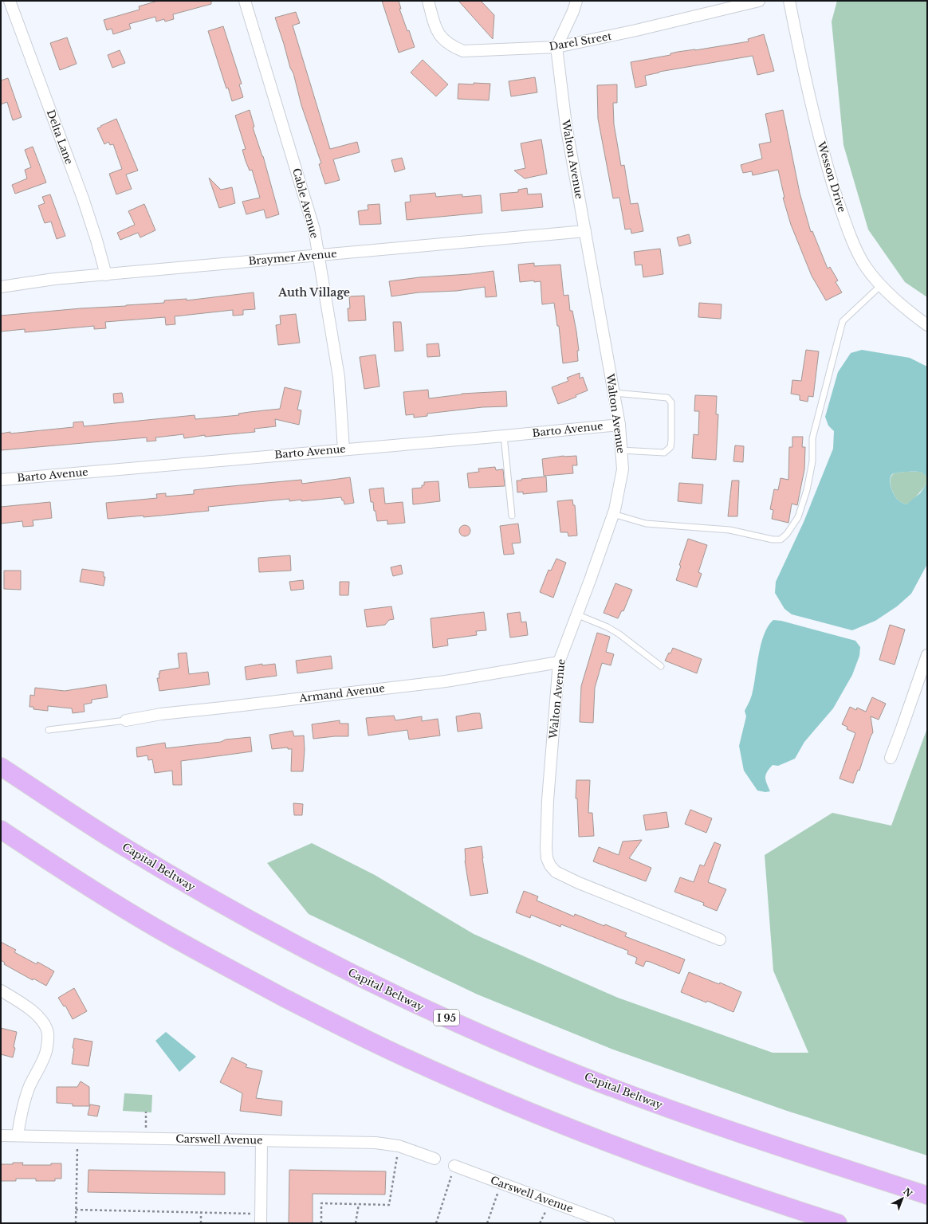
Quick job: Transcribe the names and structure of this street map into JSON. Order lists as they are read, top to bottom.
{
  "streets": {
    "highway": ["Capital Beltway", "I 95"],
    "street": [
      "Darel Street",
      "Delta Lane",
      "Walton Avenue",
      "Wesson Drive",
      "Cable Avenue",
      "Braymer Avenue",
      "Barto Avenue",
      "Armand Avenue",
      "Carswell Avenue"
    ]
  },
  "crossings": [
    ["Darel Street", "Walton Avenue"],
    ["Delta Lane", "Braymer Avenue"],
    ["Walton Avenue", "Braymer Avenue"],
    ["Walton Avenue", "Barto Avenue"],
    ["Walton Avenue", "Armand Avenue"],
    ["Cable Avenue", "Braymer Avenue"],
    ["Cable Avenue", "Barto Avenue"]
  ],
  "districts": ["Auth Village"],
  "north": "top right"
}
